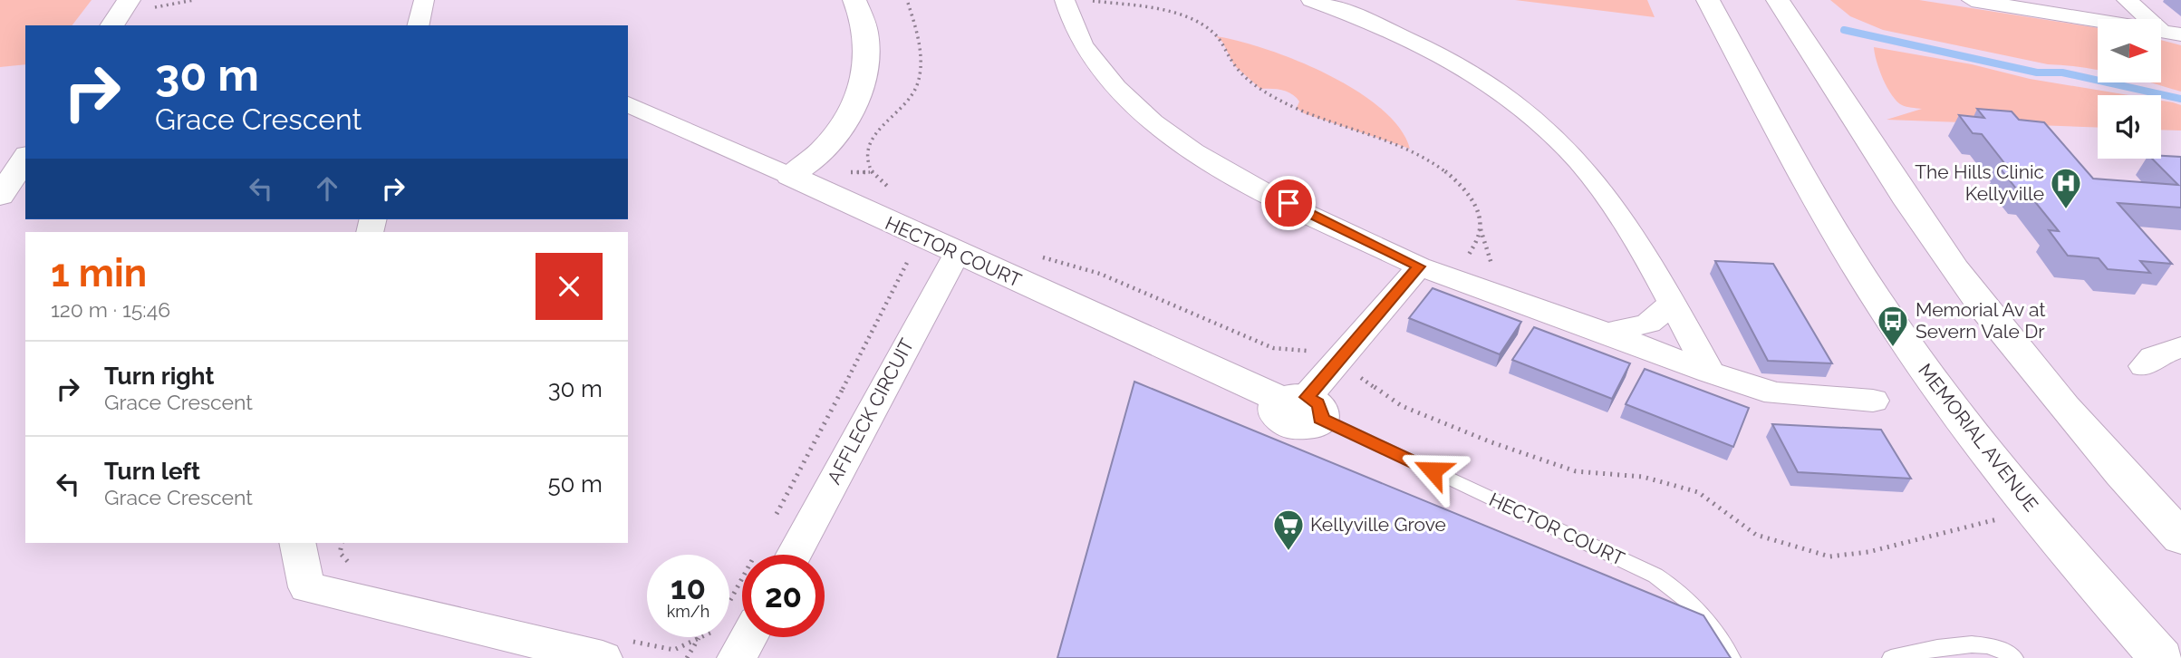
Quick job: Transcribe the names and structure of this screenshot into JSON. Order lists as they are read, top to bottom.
{
  "streets": {
    "main road": ["HECTOR COURT", "MEMORIAL AVENUE"],
    "street": ["AFFLECK CIRCUIT"]
  },
  "crossings": [
    ["HECTOR COURT", "AFFLECK CIRCUIT"]
  ],
  "places": {
    "hospital": ["The Hills Clinic Kellyville"],
    "bus stop": ["Memorial Av at Severn Vale Dr"],
    "supermarket": ["Kellyville Grove"]
  },
  "north": "right",
  "page": {
    "turn": ["30 m", "Grace Crescent"],
    "heading": ["1 min", "120 m · 15:46"],
    "list": [
      {
        "name": "Turn right",
        "note": "Grace Crescent",
        "value": "30 m"
      },
      {
        "name": "Turn left",
        "note": "Grace Crescent",
        "value": "50 m"
      }
    ],
    "speed": "10 km/h",
    "limit": "20"
  }
}
